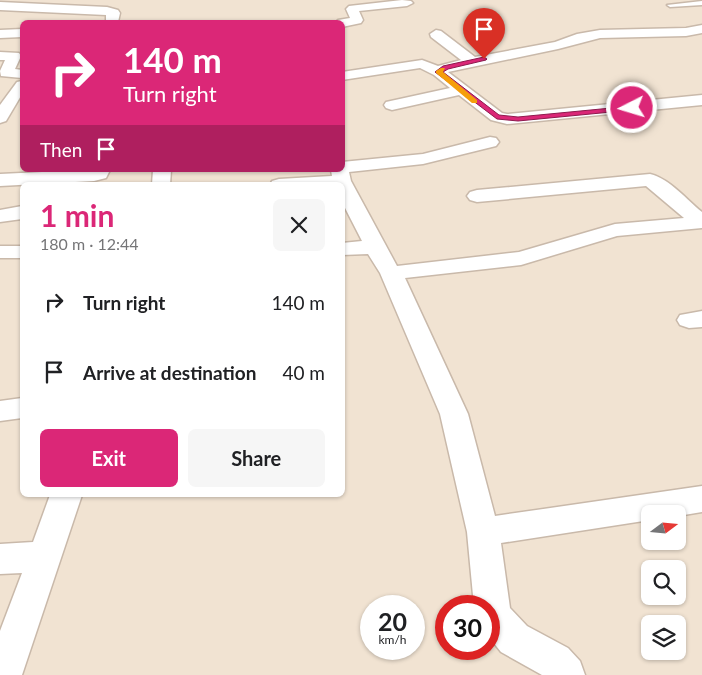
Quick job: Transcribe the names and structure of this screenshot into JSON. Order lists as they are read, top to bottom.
{
  "north": "right",
  "page": {
    "turn": ["140 m", "Turn right"],
    "then": "Then",
    "heading": ["1 min", "180 m · 12:44"],
    "list": [
      {
        "name": "Turn right",
        "value": "140 m"
      },
      {
        "name": "Arrive at destination",
        "value": "40 m"
      }
    ],
    "buttons": ["Exit", "Share"],
    "speed": "20 km/h",
    "limit": "30"
  }
}
